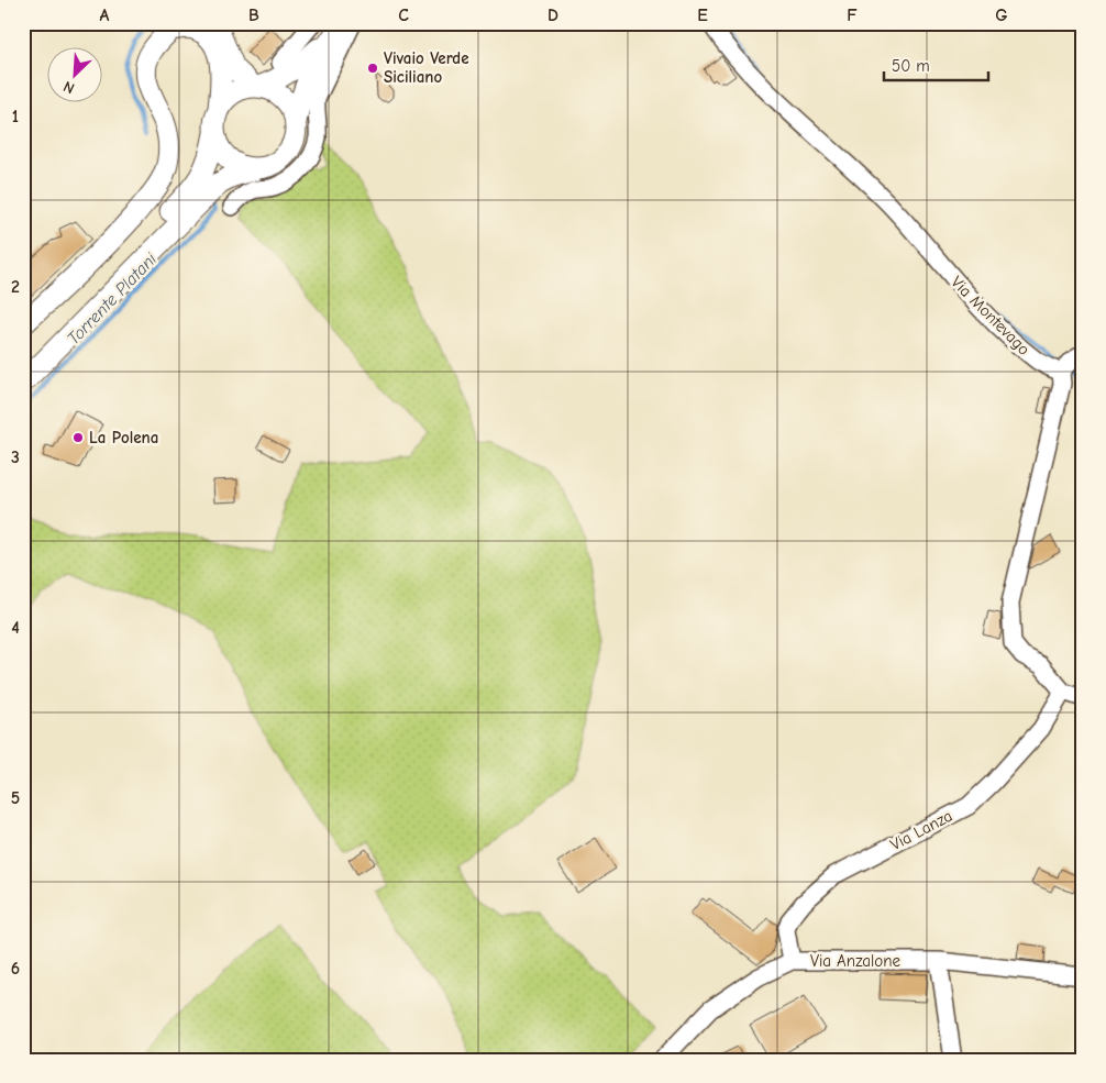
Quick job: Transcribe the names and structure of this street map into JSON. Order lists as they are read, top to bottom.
{
  "streets": {
    "street": ["Via Montevago", "Via Lanza", "Via Anzalone"]
  },
  "crossings": [
    ["Via Lanza", "Via Anzalone"]
  ],
  "water": ["Torrente Platani"],
  "places": ["Vivaio Verde Siciliano", "La Polena"],
  "scale_bar": "50 m",
  "north": "bottom left",
  "grid": {
    "columns": [
      "A",
      "B",
      "C",
      "D",
      "E",
      "F",
      "G"
    ],
    "rows": [
      "1",
      "2",
      "3",
      "4",
      "5",
      "6"
    ]
  }
}
